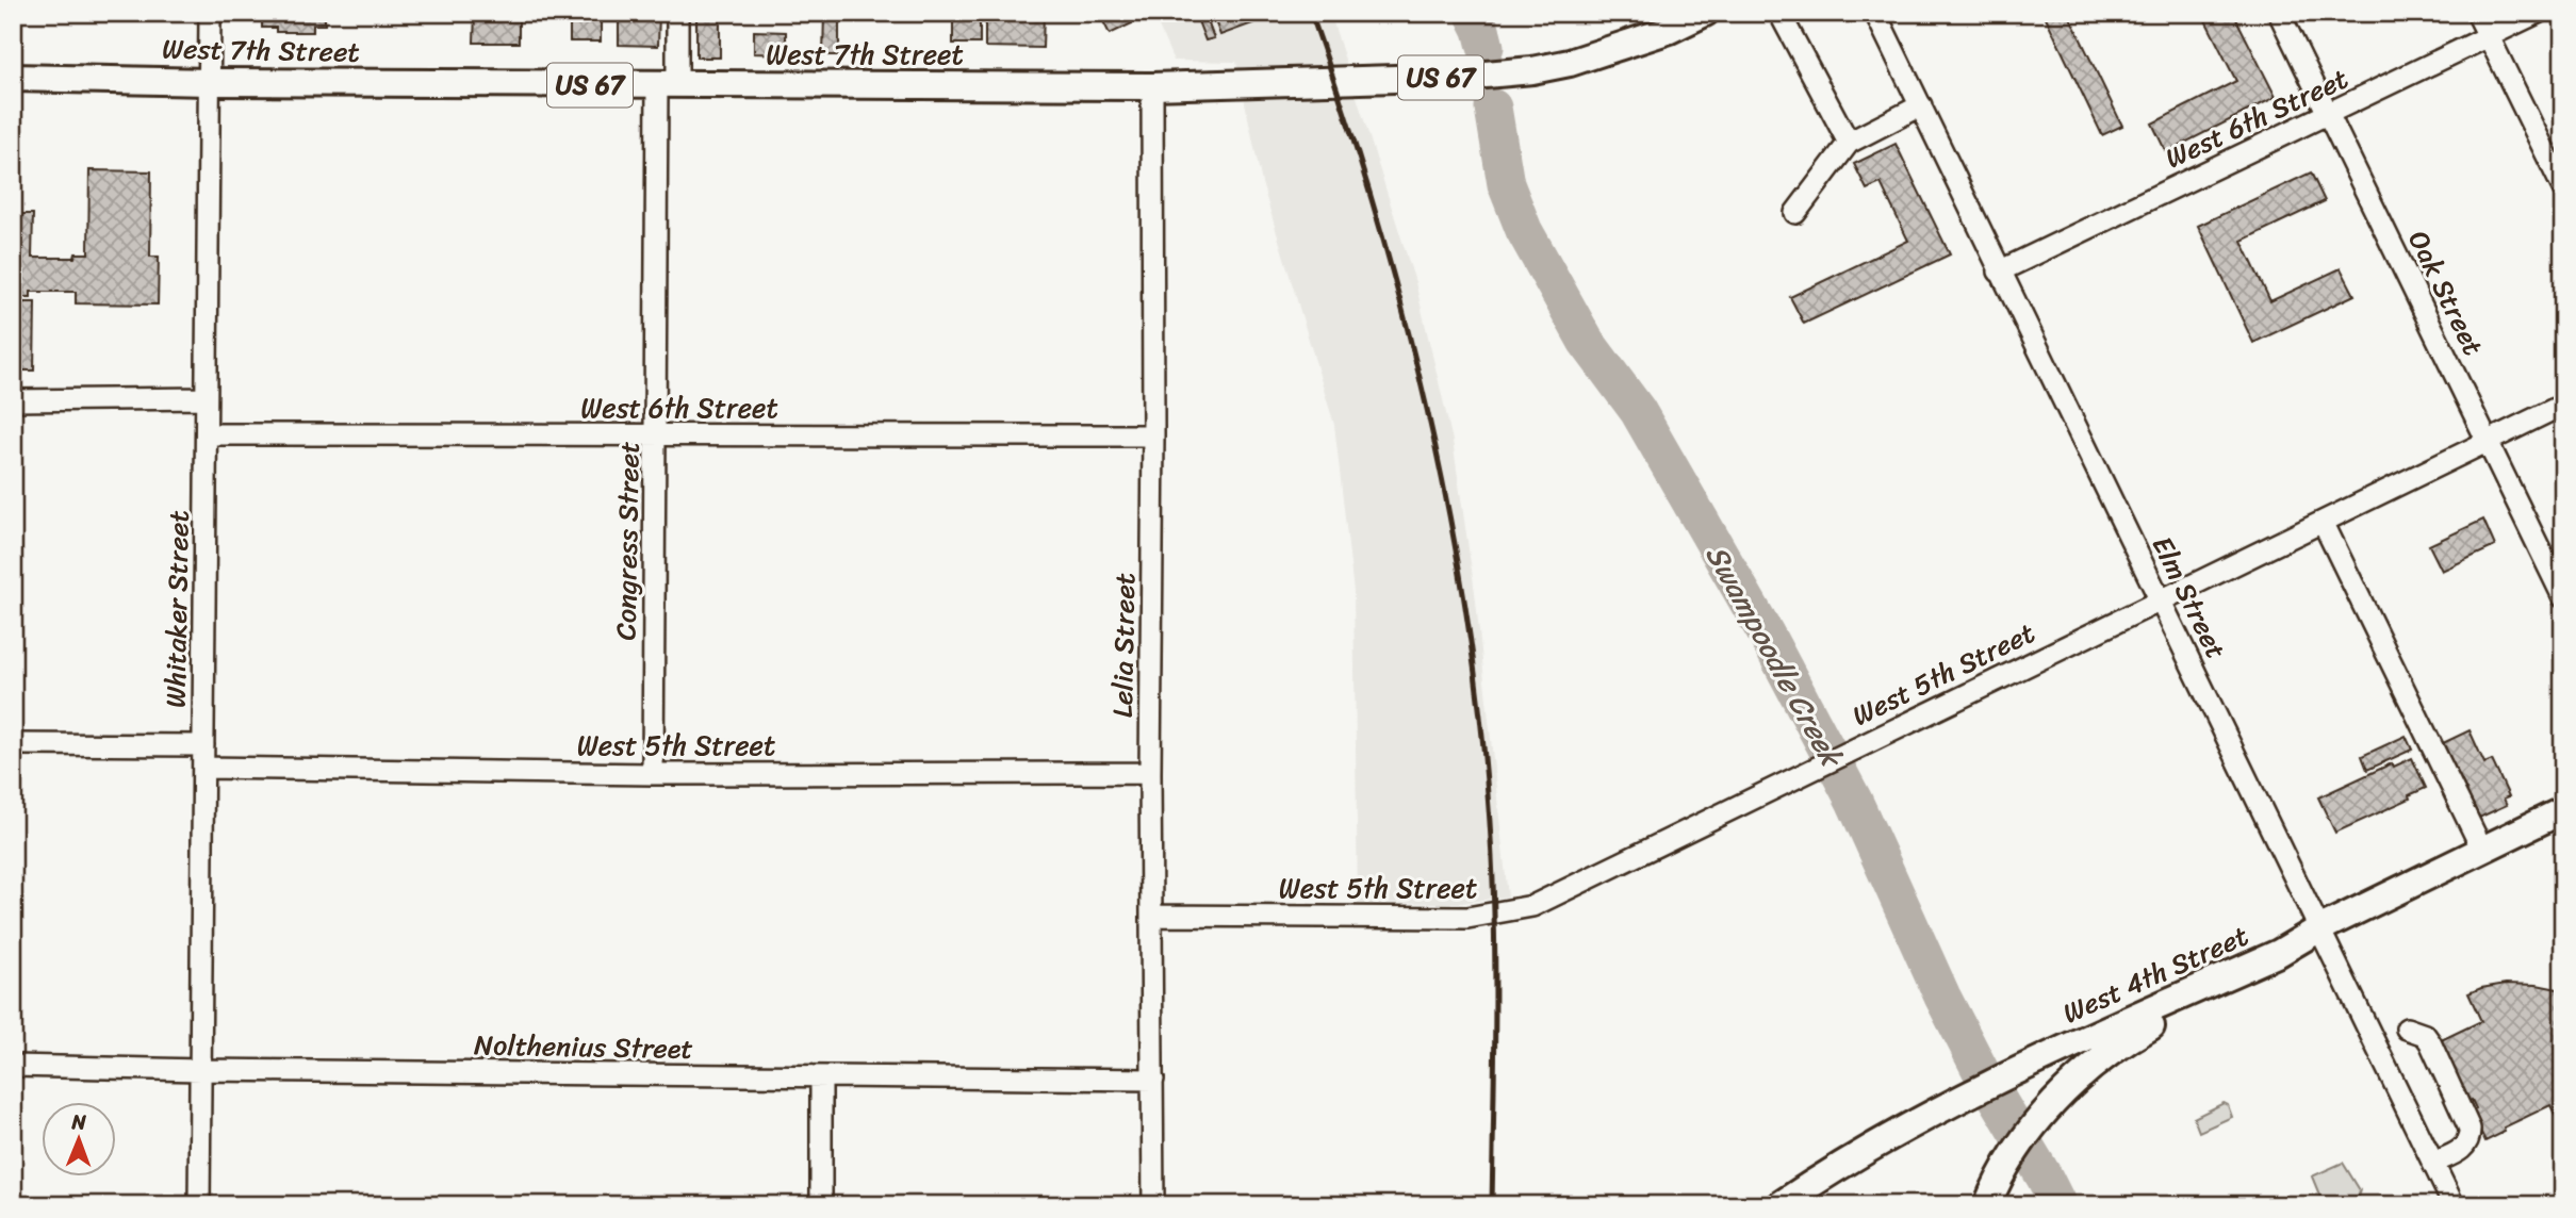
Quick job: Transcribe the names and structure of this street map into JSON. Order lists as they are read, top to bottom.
{
  "streets": {
    "main road": ["West 7th Street", "US 67", "West 4th Street"],
    "street": [
      "West 6th Street",
      "Oak Street",
      "Congress Street",
      "Elm Street",
      "Whitaker Street",
      "Lelia Street",
      "West 5th Street",
      "Nolthenius Street"
    ]
  },
  "crossings": [
    ["West 7th Street", "Congress Street"],
    ["West 7th Street", "Whitaker Street"],
    ["West 7th Street", "Lelia Street"],
    ["West 6th Street", "Oak Street"],
    ["West 6th Street", "Congress Street"],
    ["West 6th Street", "Elm Street"],
    ["West 6th Street", "Whitaker Street"],
    ["West 6th Street", "Lelia Street"],
    ["Oak Street", "West 5th Street"],
    ["Congress Street", "West 5th Street"],
    ["Elm Street", "West 5th Street"],
    ["Elm Street", "West 4th Street"],
    ["Whitaker Street", "West 5th Street"],
    ["Whitaker Street", "Nolthenius Street"],
    ["Lelia Street", "West 5th Street"],
    ["Lelia Street", "Nolthenius Street"]
  ],
  "water": ["Swampoodle Creek"],
  "north": "top"
}
